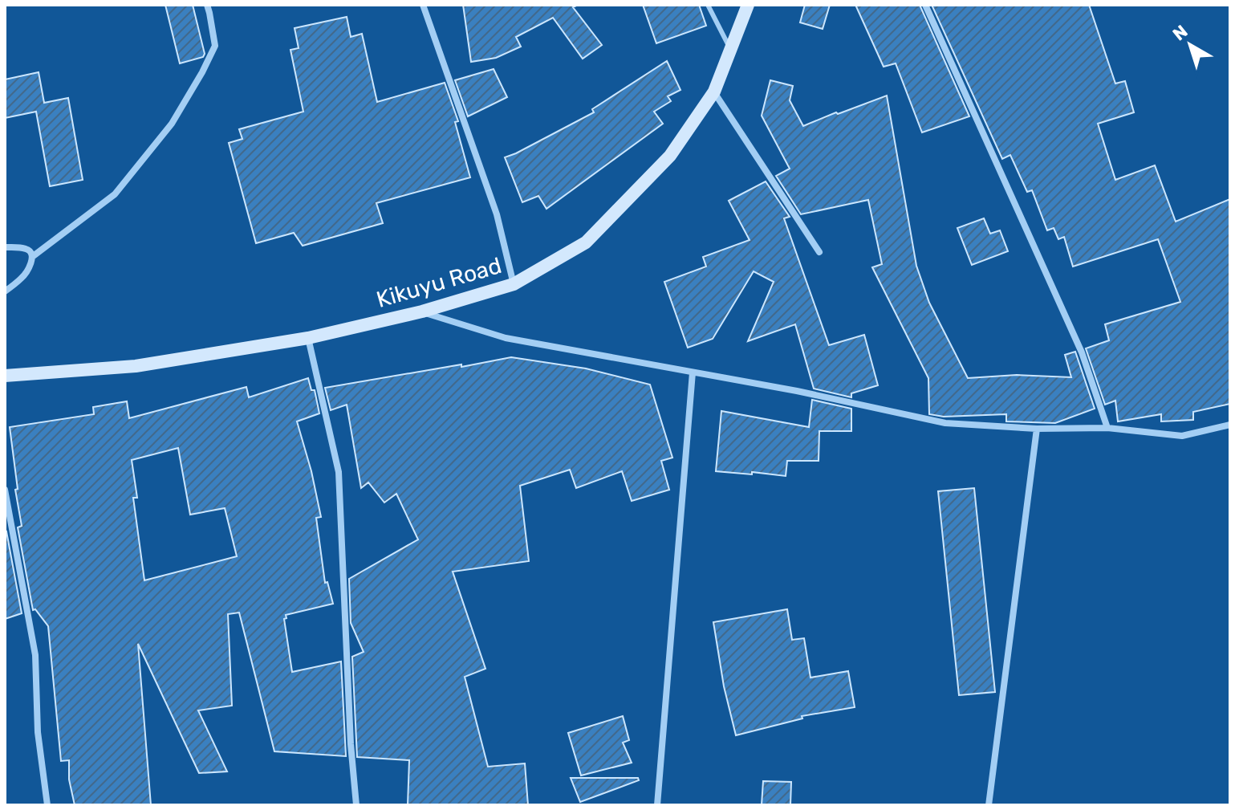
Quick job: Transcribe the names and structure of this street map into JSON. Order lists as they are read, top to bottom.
{
  "streets": {
    "main road": ["Kikuyu Road"]
  },
  "north": "top left"
}
